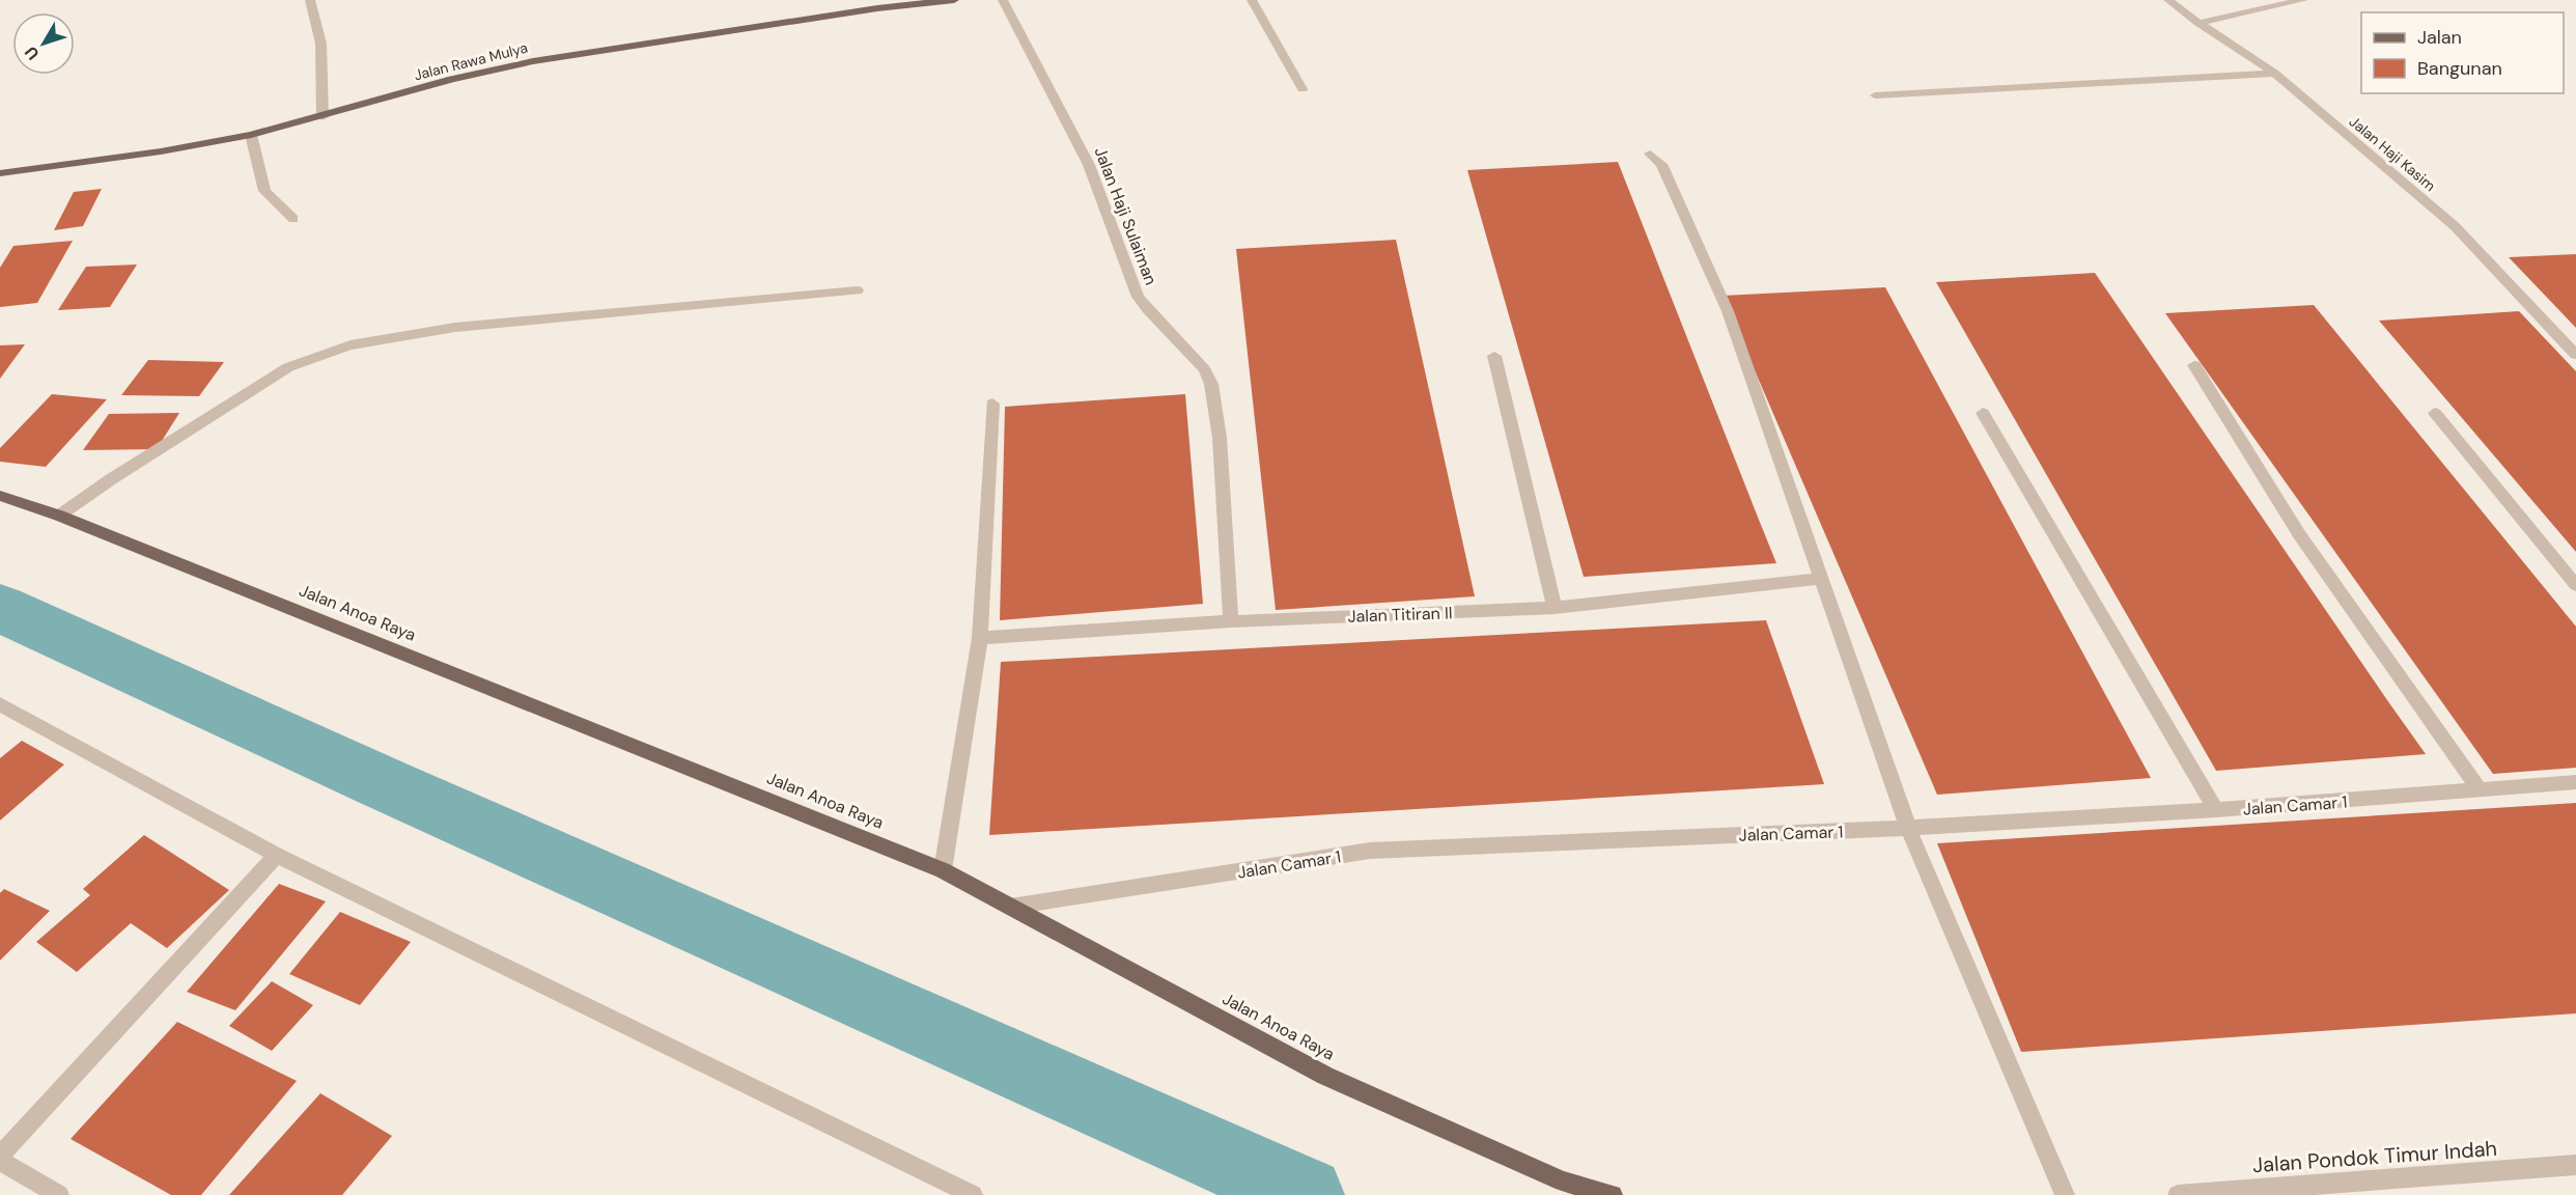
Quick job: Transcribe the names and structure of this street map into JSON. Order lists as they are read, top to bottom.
{
  "streets": {
    "main road": ["Jalan Rawa Mulya", "Jalan Anoa Raya"],
    "street": [
      "Jalan Haji Kasim",
      "Jalan Haji Sulaiman",
      "Jalan Titiran II",
      "Jalan Camar 1",
      "Jalan Pondok Timur Indah"
    ]
  },
  "crossings": [
    ["Jalan Haji Sulaiman", "Jalan Titiran II"],
    ["Jalan Anoa Raya", "Jalan Camar 1"]
  ],
  "legend": ["Jalan", "Bangunan"],
  "north": "bottom left"
}
